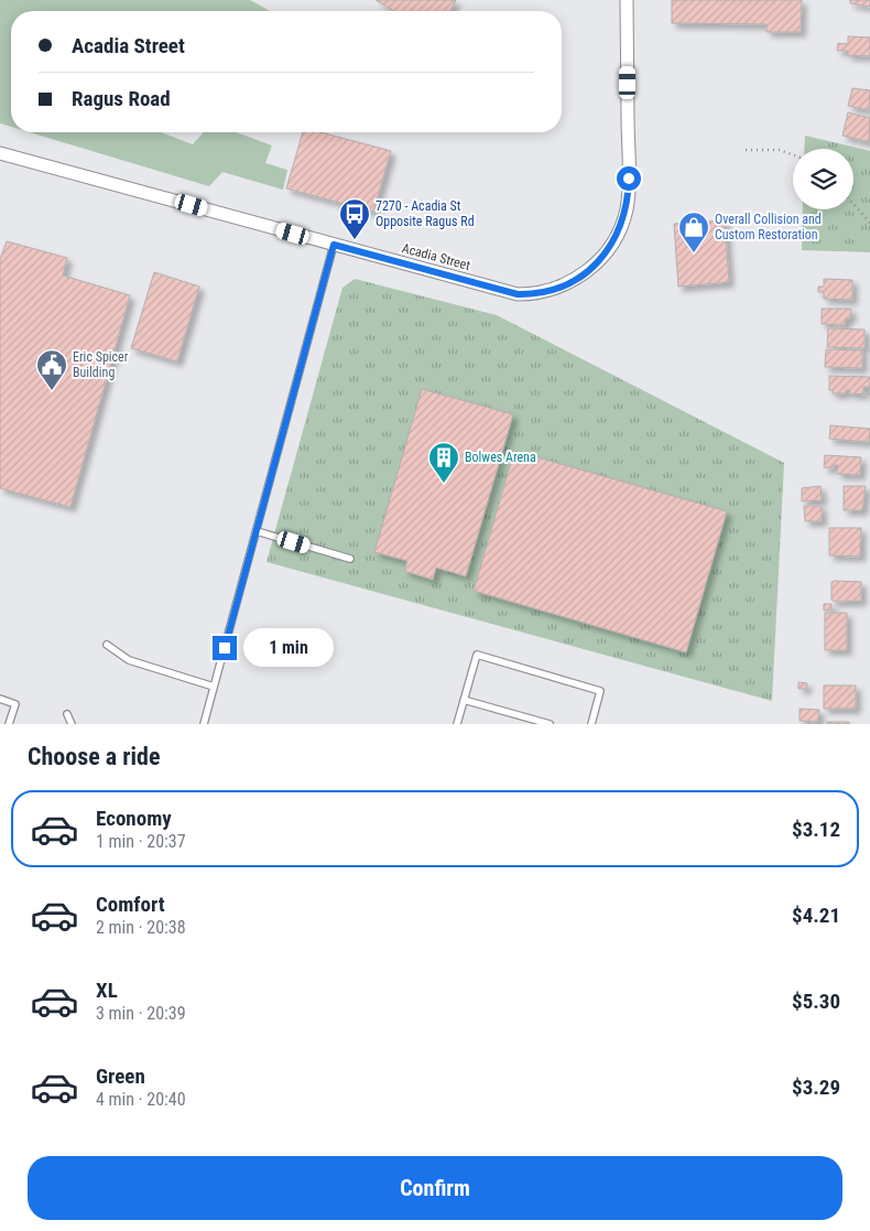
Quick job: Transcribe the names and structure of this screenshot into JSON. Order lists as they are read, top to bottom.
{
  "streets": {
    "street": ["Acadia Street"]
  },
  "places": {
    "bus stop": ["7270 - Acadia St Opposite Ragus Rd"],
    "shop": ["Overall Collision and Custom Restoration"],
    "public building": ["Eric Spicer Building"],
    "building": ["Bolwes Arena"]
  },
  "page": {
    "banner": ["Acadia Street", "Ragus Road"],
    "bubble": "1 min",
    "heading": "Choose a ride",
    "list": [
      {
        "name": "Economy",
        "note": "1 min · 20:37",
        "value": "$3.12"
      },
      {
        "name": "Comfort",
        "note": "2 min · 20:38",
        "value": "$4.21"
      },
      {
        "name": "XL",
        "note": "3 min · 20:39",
        "value": "$5.30"
      },
      {
        "name": "Green",
        "note": "4 min · 20:40",
        "value": "$3.29"
      }
    ],
    "buttons": "Confirm"
  }
}
